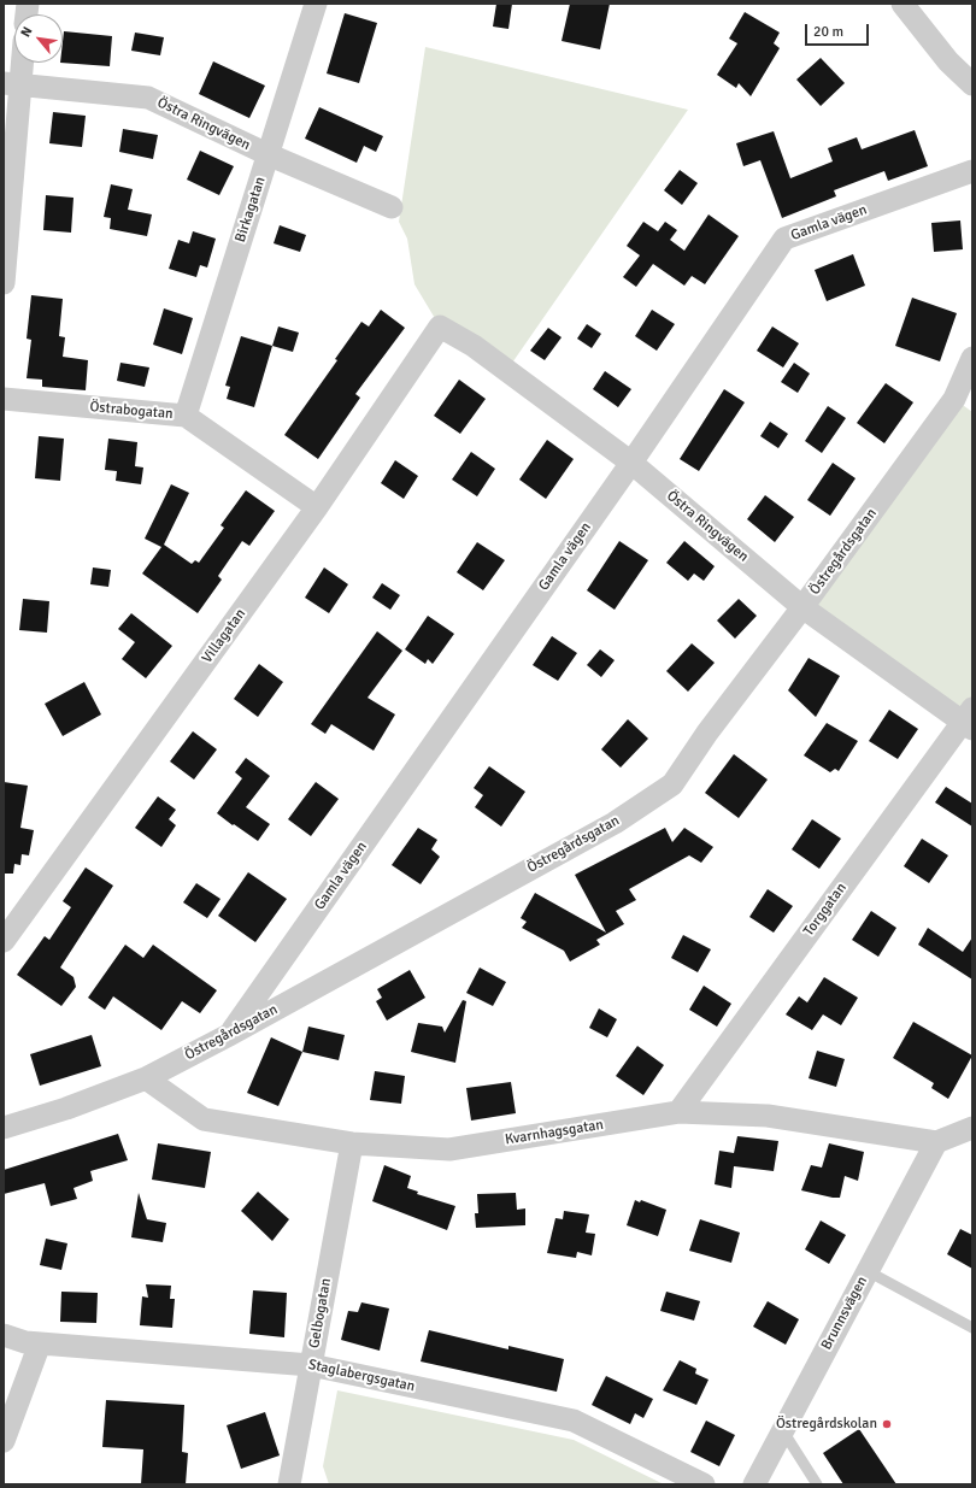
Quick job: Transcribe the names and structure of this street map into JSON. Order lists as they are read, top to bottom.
{
  "streets": {
    "street": [
      "Östra Ringvägen",
      "Birkagatan",
      "Gamla vägen",
      "Östrabogatan",
      "Östregårdsgatan",
      "Villagatan",
      "Torggatan",
      "Kvarnhagsgatan",
      "Gelbogatan",
      "Brunnsvägen",
      "Staglabergsgatan"
    ]
  },
  "crossings": [
    ["Östra Ringvägen", "Birkagatan"],
    ["Östra Ringvägen", "Gamla vägen"],
    ["Östra Ringvägen", "Östregårdsgatan"],
    ["Östra Ringvägen", "Villagatan"],
    ["Östra Ringvägen", "Torggatan"],
    ["Birkagatan", "Östrabogatan"],
    ["Gamla vägen", "Östregårdsgatan"],
    ["Östrabogatan", "Villagatan"],
    ["Östregårdsgatan", "Kvarnhagsgatan"],
    ["Torggatan", "Kvarnhagsgatan"],
    ["Kvarnhagsgatan", "Gelbogatan"],
    ["Kvarnhagsgatan", "Brunnsvägen"],
    ["Gelbogatan", "Staglabergsgatan"]
  ],
  "places": ["Östregårdskolan"],
  "scale_bar": "20 m",
  "north": "top left"
}
